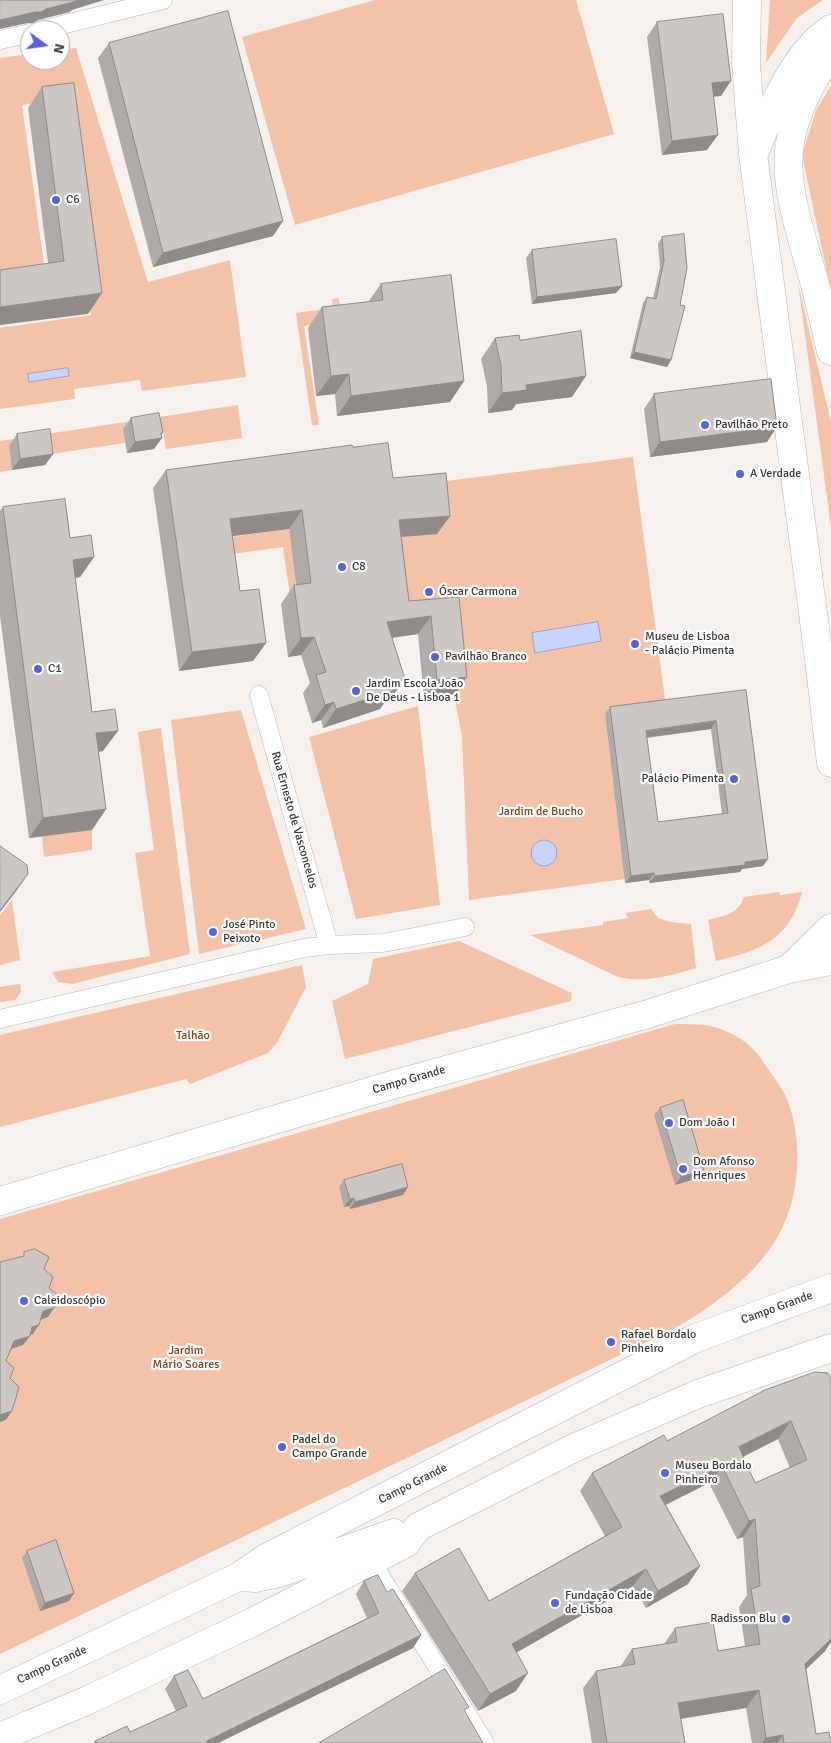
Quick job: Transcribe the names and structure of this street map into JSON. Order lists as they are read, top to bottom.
{
  "streets": {
    "main road": ["Campo Grande"],
    "street": ["Rua Ernesto de Vasconcelos"]
  },
  "parks": ["Jardim de Bucho", "Talhão", "Jardim Mário Soares"],
  "places": [
    "C6",
    "Pavilhão Preto",
    "A Verdade",
    "C8",
    "Óscar Carmona",
    "Museu de Lisboa - Palácio Pimenta",
    "Pavilhão Branco",
    "C1",
    "Jardim Escola João De Deus - Lisboa 1",
    "Palácio Pimenta",
    "José Pinto Peixoto",
    "Dom João I",
    "Dom Afonso Henriques",
    "Caleidoscópio",
    "Rafael Bordalo Pinheiro",
    "Padel do Campo Grande",
    "Museu Bordalo Pinheiro",
    "Fundação Cidade de Lisboa",
    "Radisson Blu"
  ],
  "north": "right"
}
